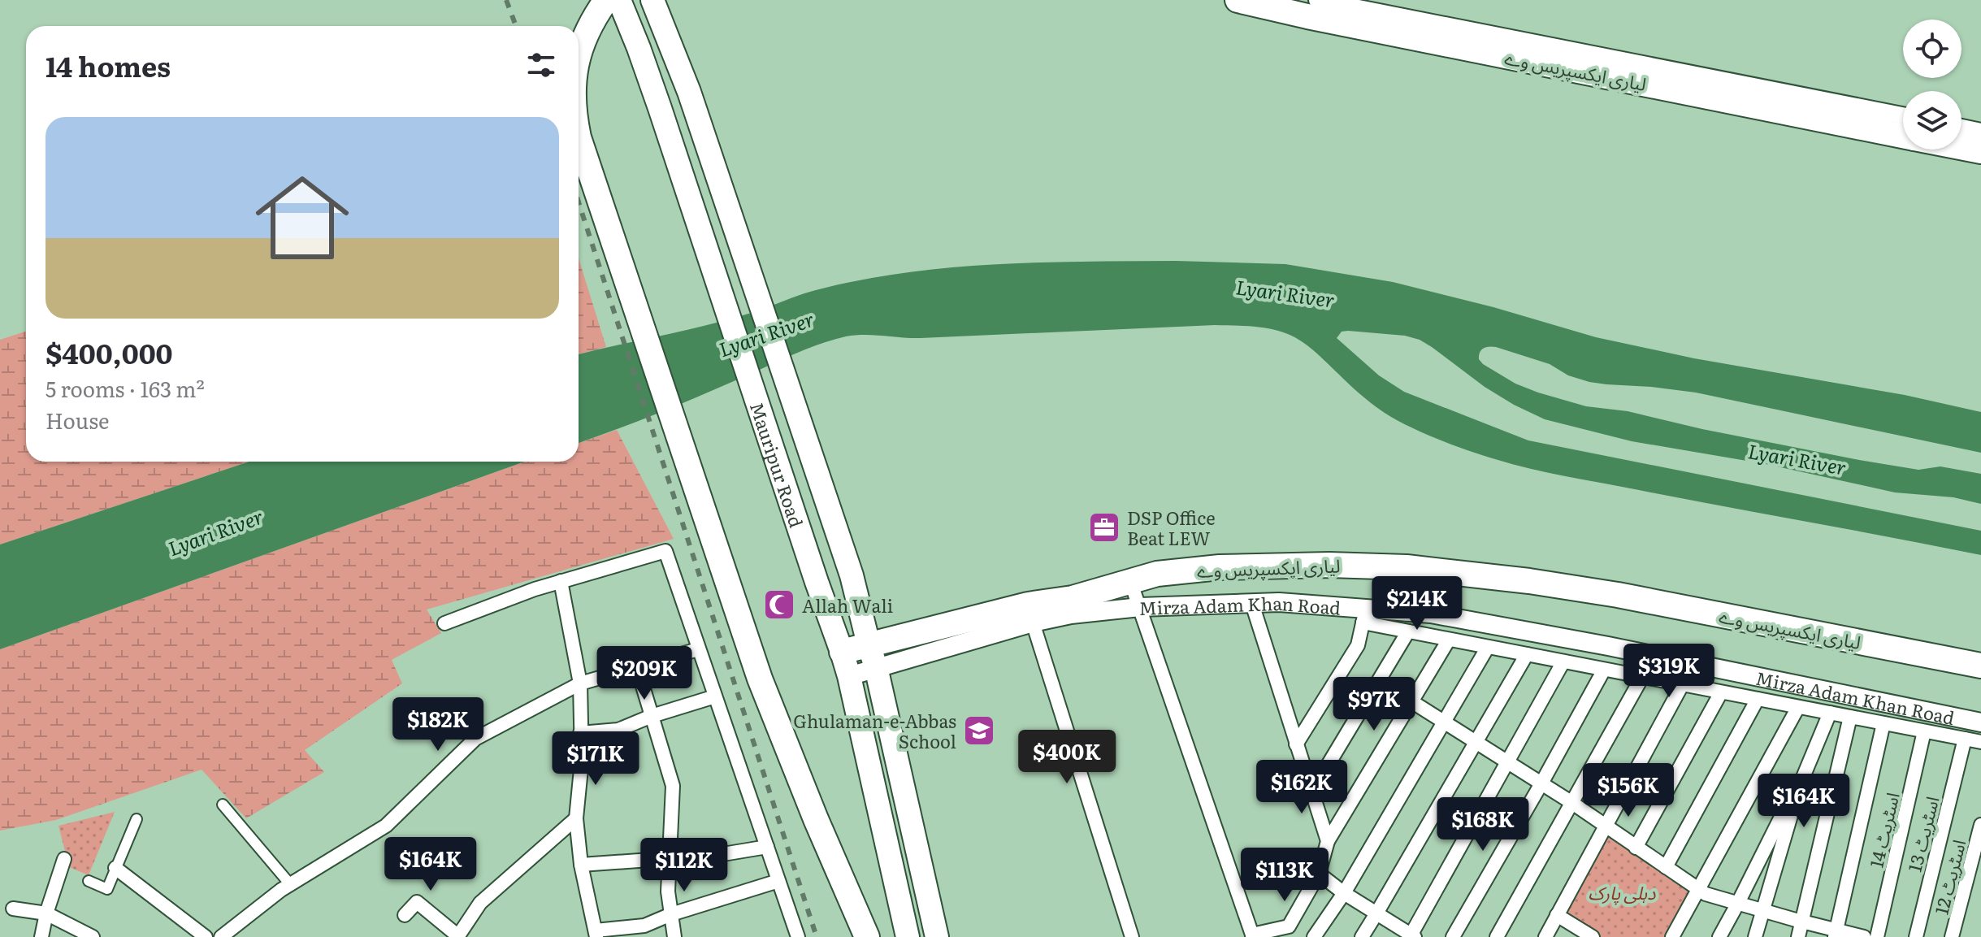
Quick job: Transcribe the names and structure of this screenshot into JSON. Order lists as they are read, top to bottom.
{
  "streets": {
    "highway": ["لیاری ایکسپریس وے", "Mauripur Road"],
    "main road": ["Mirza Adam Khan Road"],
    "street": ["اسٹریٹ 14", "اسٹریٹ 13", "اسٹریٹ 12"]
  },
  "crossings": [
    ["لیاری ایکسپریس وے", "Mauripur Road"],
    ["لیاری ایکسپریس وے", "Mirza Adam Khan Road"],
    ["Mauripur Road", "Mirza Adam Khan Road"]
  ],
  "water": ["Lyari River"],
  "parks": ["دہلی پارک"],
  "places": {
    "office": ["DSP Office Beat LEW"],
    "mosque": ["Allah Wali"],
    "school or university": ["Ghulaman-e-Abbas School"]
  },
  "page": {
    "heading": "14 homes",
    "list": [
      {
        "name": "$400,000",
        "note": "5 rooms · 163 m² · House"
      }
    ],
    "price": [
      "$214K",
      "$319K",
      "$209K",
      "$97K",
      "$182K",
      "$400K",
      "$171K",
      "$162K",
      "$156K",
      "$164K",
      "$168K",
      "$164K",
      "$112K",
      "$113K"
    ]
  }
}
